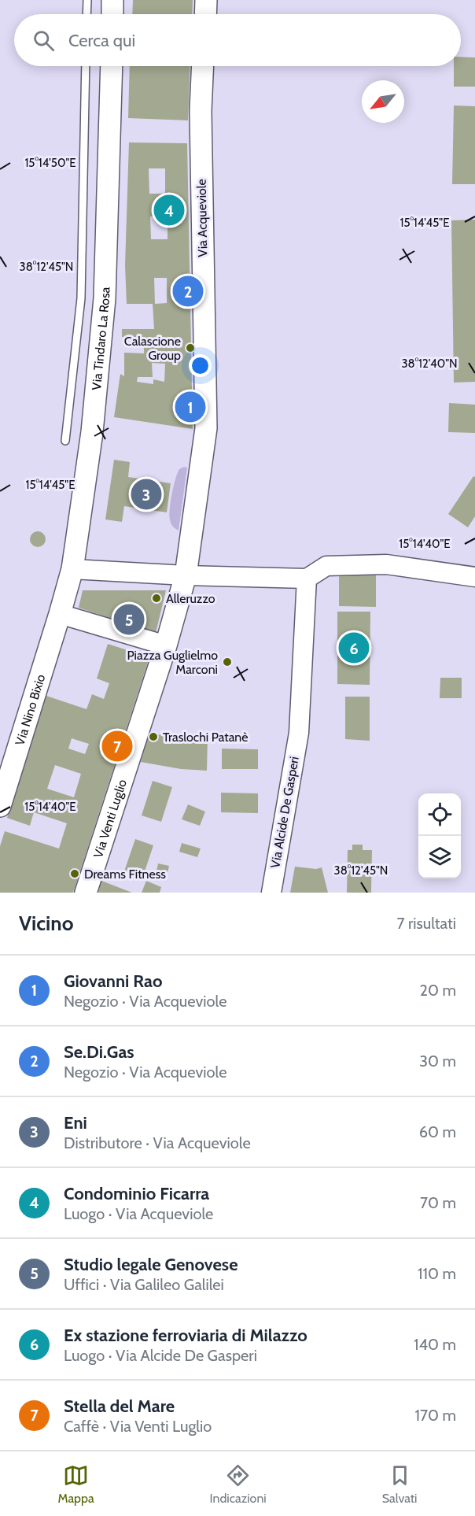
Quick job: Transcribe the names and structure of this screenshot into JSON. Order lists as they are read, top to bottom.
{
  "streets": {
    "main road": [
      "Via Acqueviole",
      "Via Tindaro La Rosa",
      "Via Nino Bixio",
      "Via Venti Luglio"
    ],
    "street": ["Via Alcide De Gasperi"]
  },
  "crossings": [
    ["Via Acqueviole", "Via Venti Luglio"],
    ["Via Tindaro La Rosa", "Via Nino Bixio"]
  ],
  "places": [
    "Calascione Group",
    "Alleruzzo",
    "Piazza Guglielmo Marconi",
    "Traslochi Patanè",
    "Dreams Fitness"
  ],
  "north": "bottom left",
  "page": {
    "search": "Cerca qui",
    "pins": [
      "4",
      "2",
      "1",
      "3",
      "5",
      "6",
      "7"
    ],
    "heading": ["Vicino", "7 risultati"],
    "list": [
      {
        "mark": "1",
        "name": "Giovanni Rao",
        "note": "Negozio · Via Acqueviole",
        "value": "20 m"
      },
      {
        "mark": "2",
        "name": "Se.Di.Gas",
        "note": "Negozio · Via Acqueviole",
        "value": "30 m"
      },
      {
        "mark": "3",
        "name": "Eni",
        "note": "Distributore · Via Acqueviole",
        "value": "60 m"
      },
      {
        "mark": "4",
        "name": "Condominio Ficarra",
        "note": "Luogo · Via Acqueviole",
        "value": "70 m"
      },
      {
        "mark": "5",
        "name": "Studio legale Genovese",
        "note": "Uffici · Via Galileo Galilei",
        "value": "110 m"
      },
      {
        "mark": "6",
        "name": "Ex stazione ferroviaria di Milazzo",
        "note": "Luogo · Via Alcide De Gasperi",
        "value": "140 m"
      },
      {
        "mark": "7",
        "name": "Stella del Mare",
        "note": "Caffè · Via Venti Luglio",
        "value": "170 m"
      }
    ],
    "nav": ["Mappa", "Indicazioni", "Salvati"]
  },
  "coordinates": [
    "15°14'50\"E",
    "15°14'45\"E",
    "38°12'45\"N",
    "38°12'40\"N",
    "15°14'40\"E"
  ]
}
